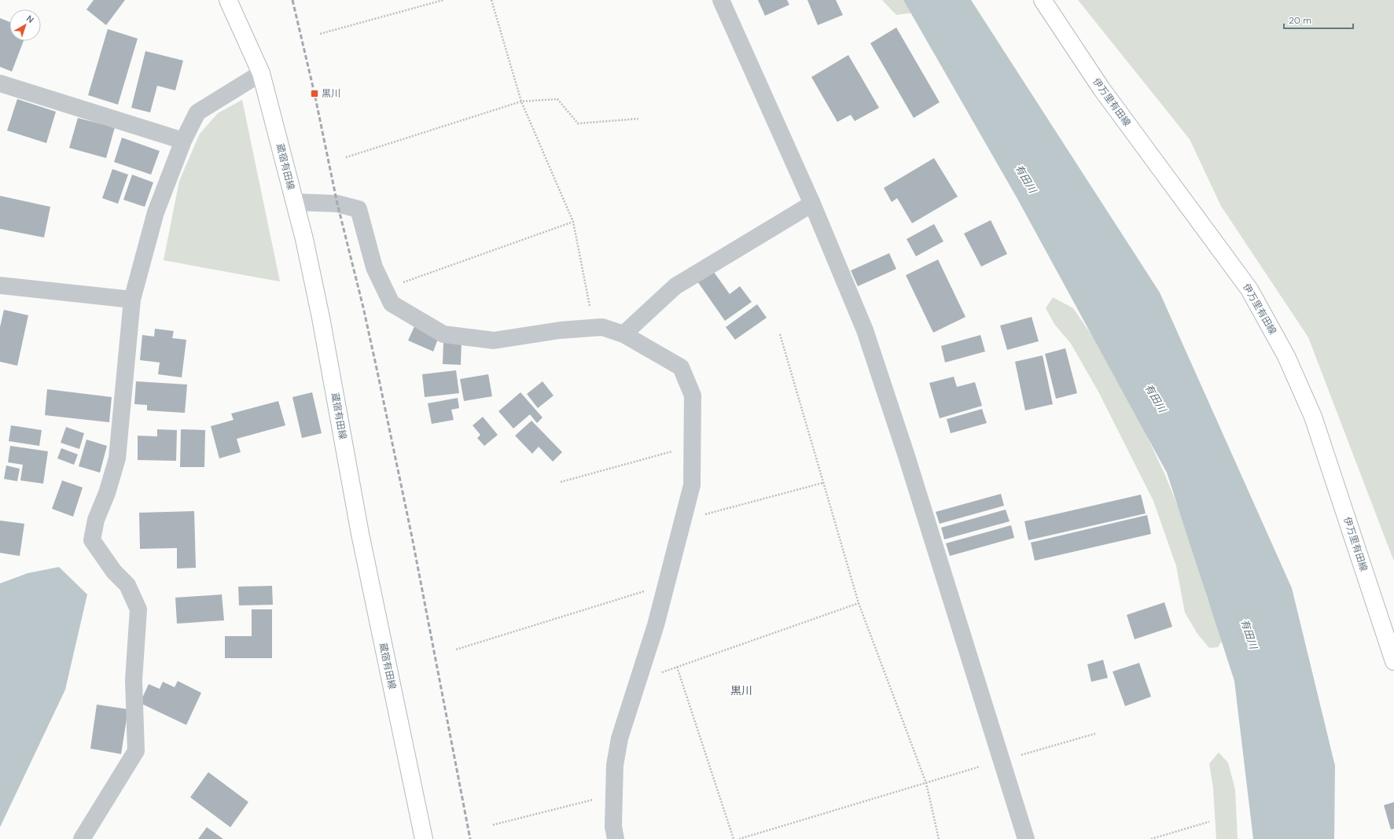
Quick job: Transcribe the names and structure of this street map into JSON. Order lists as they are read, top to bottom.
{
  "streets": {
    "main road": ["伊万里有田線", "蔵宿有田線"]
  },
  "districts": ["黒川"],
  "water": ["有田川"],
  "places": {
    "transit": ["黒川"]
  },
  "scale_bar": "20 m",
  "north": "top right"
}
